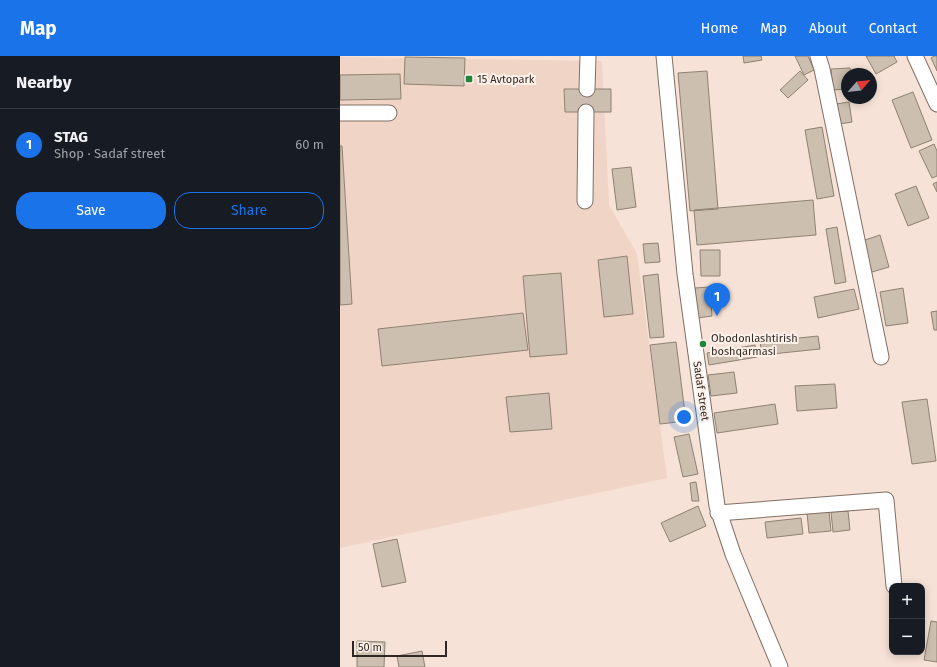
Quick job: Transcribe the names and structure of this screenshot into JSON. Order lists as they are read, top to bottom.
{
  "streets": {
    "street": ["Sadaf street"]
  },
  "places": {
    "transit": ["15 Avtopark"],
    "other": ["Obodonlashtirish boshqarmasi"]
  },
  "scale_bar": "50 m",
  "north": "top right",
  "page": {
    "header": "Map",
    "nav": [
      "Home",
      "Map",
      "About",
      "Contact"
    ],
    "heading": "Nearby",
    "list": [
      {
        "mark": "1",
        "name": "STAG",
        "note": "Shop · Sadaf street",
        "value": "60 m"
      }
    ],
    "buttons": ["Save", "Share"],
    "pins": "1",
    "map_buttons": ["+", "−"],
    "scale": "50 m"
  }
}
